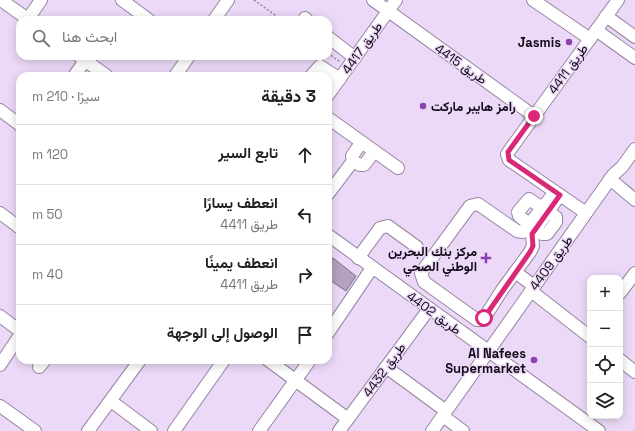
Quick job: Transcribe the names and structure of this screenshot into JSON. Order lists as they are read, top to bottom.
{
  "streets": {
    "street": [
      "طريق 4417",
      "طريق 4415",
      "طريق 4411",
      "طريق 4409",
      "طريق 4402",
      "طريق 4432"
    ]
  },
  "crossings": [
    ["طريق 4417", "طريق 4415"],
    ["طريق 4415", "طريق 4411"],
    ["طريق 4411", "طريق 4409"],
    ["طريق 4409", "طريق 4402"],
    ["طريق 4402", "طريق 4432"]
  ],
  "places": {
    "other": ["Jasmis", "رامز هايبر ماركت", "Al Nafees Supermarket"],
    "health": ["مركز بنك البحرين الوطني الصحي"]
  },
  "page": {
    "search": "ابحث هنا",
    "heading": ["3 دقيقة", "سيرًا · 210 m"],
    "list": [
      ["تابع السير", "120 m"],
      ["انعطف يسارًا", "طريق 4411", "50 m"],
      ["انعطف يمينًا", "طريق 4411", "40 m"],
      "الوصول إلى الوجهة"
    ],
    "map_buttons": ["+", "−"]
  }
}
